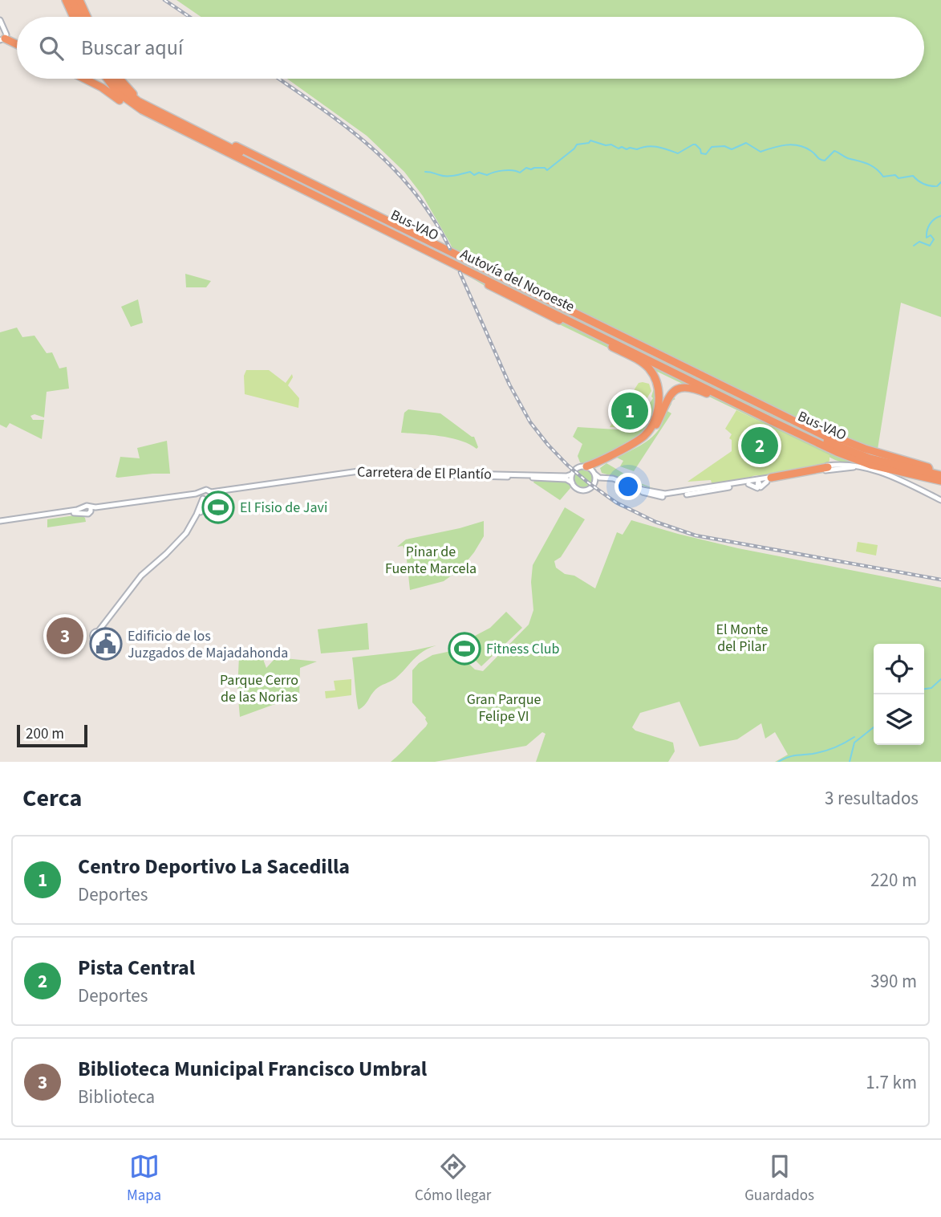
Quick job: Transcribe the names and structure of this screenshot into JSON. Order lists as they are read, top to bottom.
{
  "streets": {
    "highway": ["Bus-VAO", "Autovía del Noroeste"],
    "street": ["Carretera de El Plantío"]
  },
  "crossings": [
    ["Bus-VAO", "Autovía del Noroeste"]
  ],
  "parks": [
    "Pinar de Fuente Marcela",
    "El Monte del Pilar",
    "Parque Cerro de las Norias",
    "Gran Parque Felipe VI"
  ],
  "places": {
    "sports": ["El Fisio de Javi", "Fitness Club"],
    "public building": ["Edificio de los Juzgados de Majadahonda"]
  },
  "scale_bar": "200 m",
  "page": {
    "search": "Buscar aquí",
    "pins": ["1", "2", "3"],
    "scale": "200 m",
    "heading": ["Cerca", "3 resultados"],
    "list": [
      {
        "mark": "1",
        "name": "Centro Deportivo La Sacedilla",
        "note": "Deportes",
        "value": "220 m"
      },
      {
        "mark": "2",
        "name": "Pista Central",
        "note": "Deportes",
        "value": "390 m"
      },
      {
        "mark": "3",
        "name": "Biblioteca Municipal Francisco Umbral",
        "note": "Biblioteca",
        "value": "1.7 km"
      }
    ],
    "nav": ["Mapa", "Cómo llegar", "Guardados"]
  }
}
